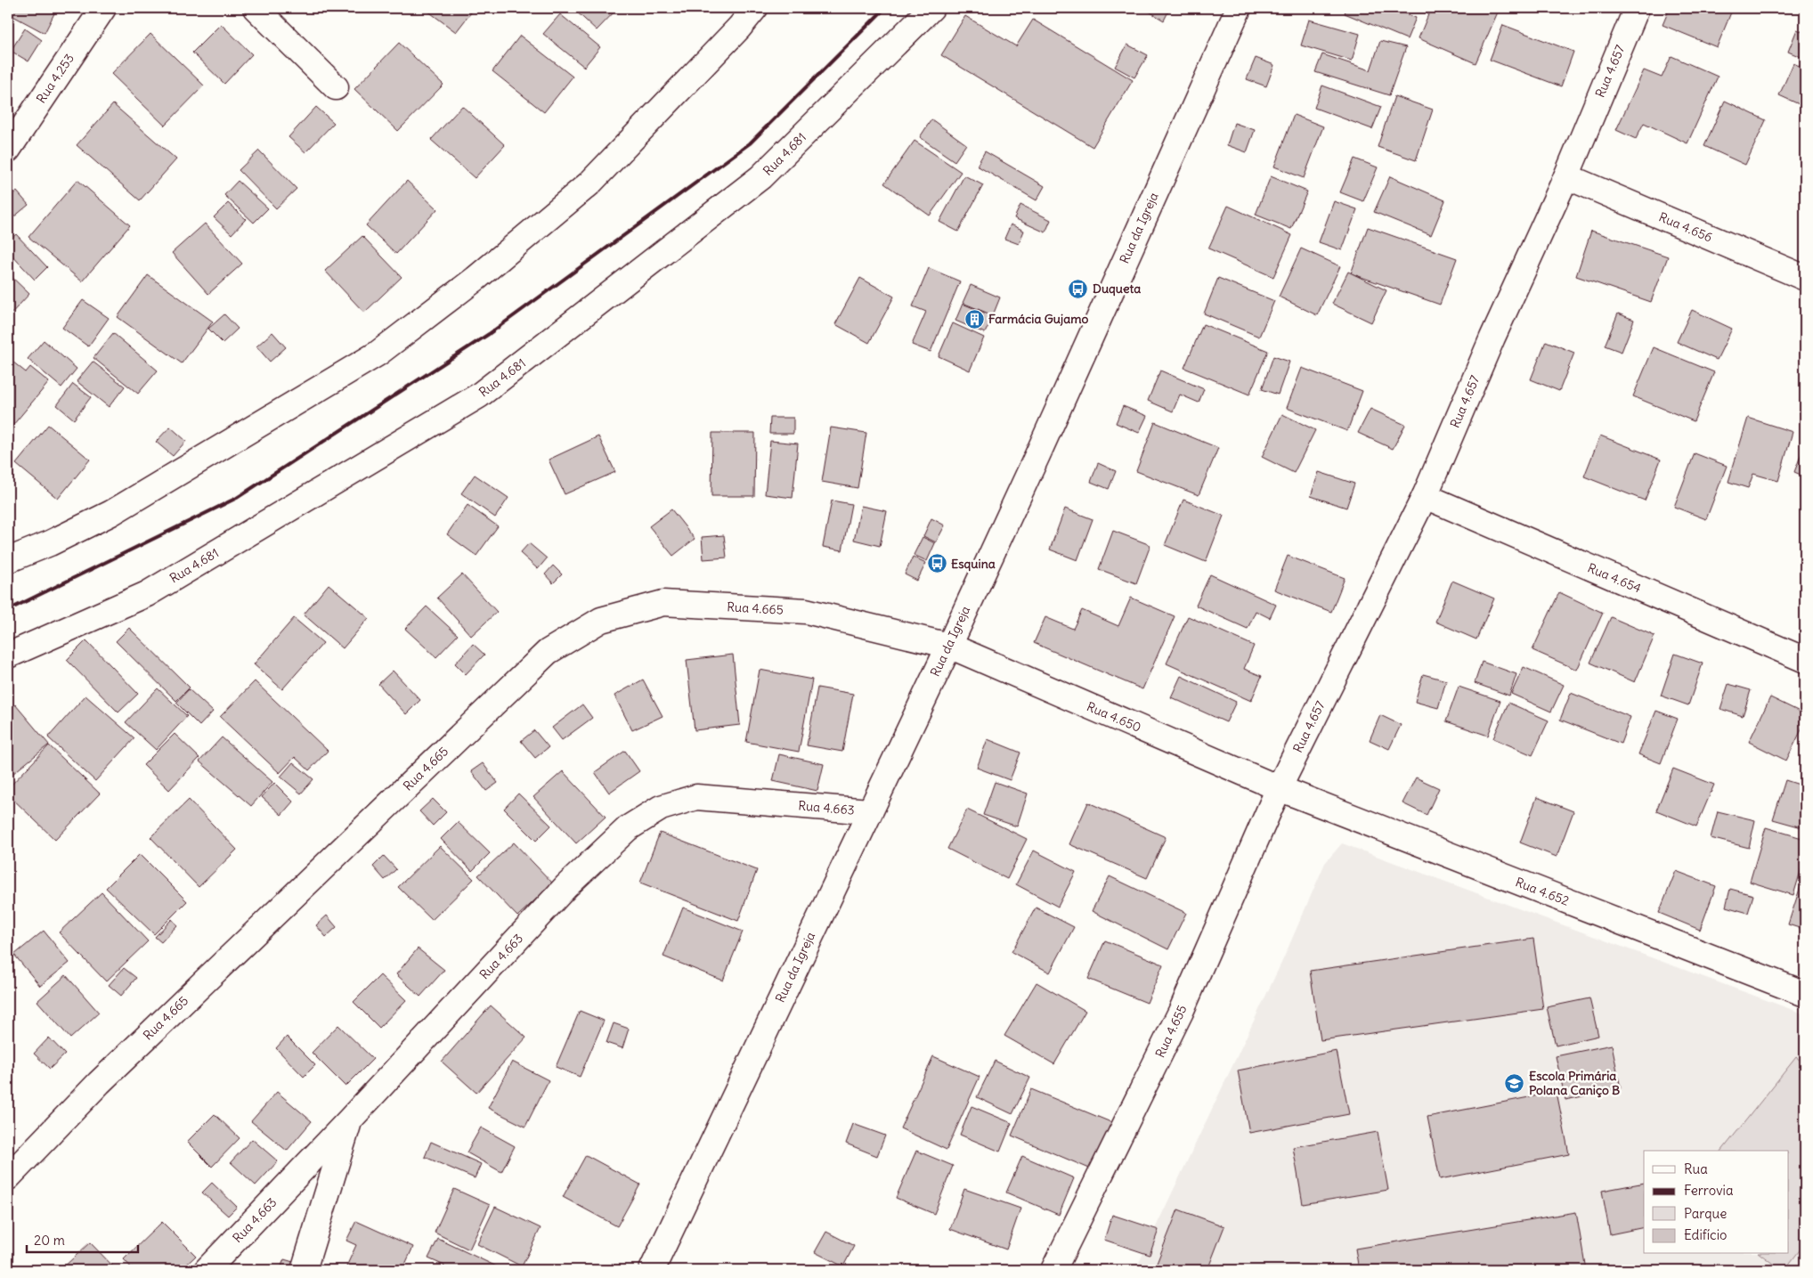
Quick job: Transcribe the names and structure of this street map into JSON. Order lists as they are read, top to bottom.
{
  "streets": {
    "street": [
      "Rua 4.657",
      "Rua 4.253",
      "Rua 4.681",
      "Rua 4.656",
      "Rua da Igreja",
      "Rua 4.654",
      "Rua 4.665",
      "Rua 4.650",
      "Rua 4.663",
      "Rua 4.652",
      "Rua 4.655"
    ]
  },
  "crossings": [
    ["Rua 4.657", "Rua 4.656"],
    ["Rua 4.657", "Rua 4.654"],
    ["Rua 4.657", "Rua 4.650"],
    ["Rua 4.657", "Rua 4.652"],
    ["Rua 4.657", "Rua 4.655"],
    ["Rua da Igreja", "Rua 4.665"],
    ["Rua da Igreja", "Rua 4.650"],
    ["Rua da Igreja", "Rua 4.663"],
    ["Rua 4.665", "Rua 4.650"],
    ["Rua 4.650", "Rua 4.652"],
    ["Rua 4.650", "Rua 4.655"],
    ["Rua 4.652", "Rua 4.655"]
  ],
  "places": {
    "bus stop": ["Duqueta", "Esquina"],
    "building": ["Farmácia Gujamo"],
    "school or university": ["Escola Primária Polana Caniço B"]
  },
  "legend": [
    "Rua",
    "Ferrovia",
    "Parque",
    "Edifício"
  ],
  "scale_bar": "20 m"
}
